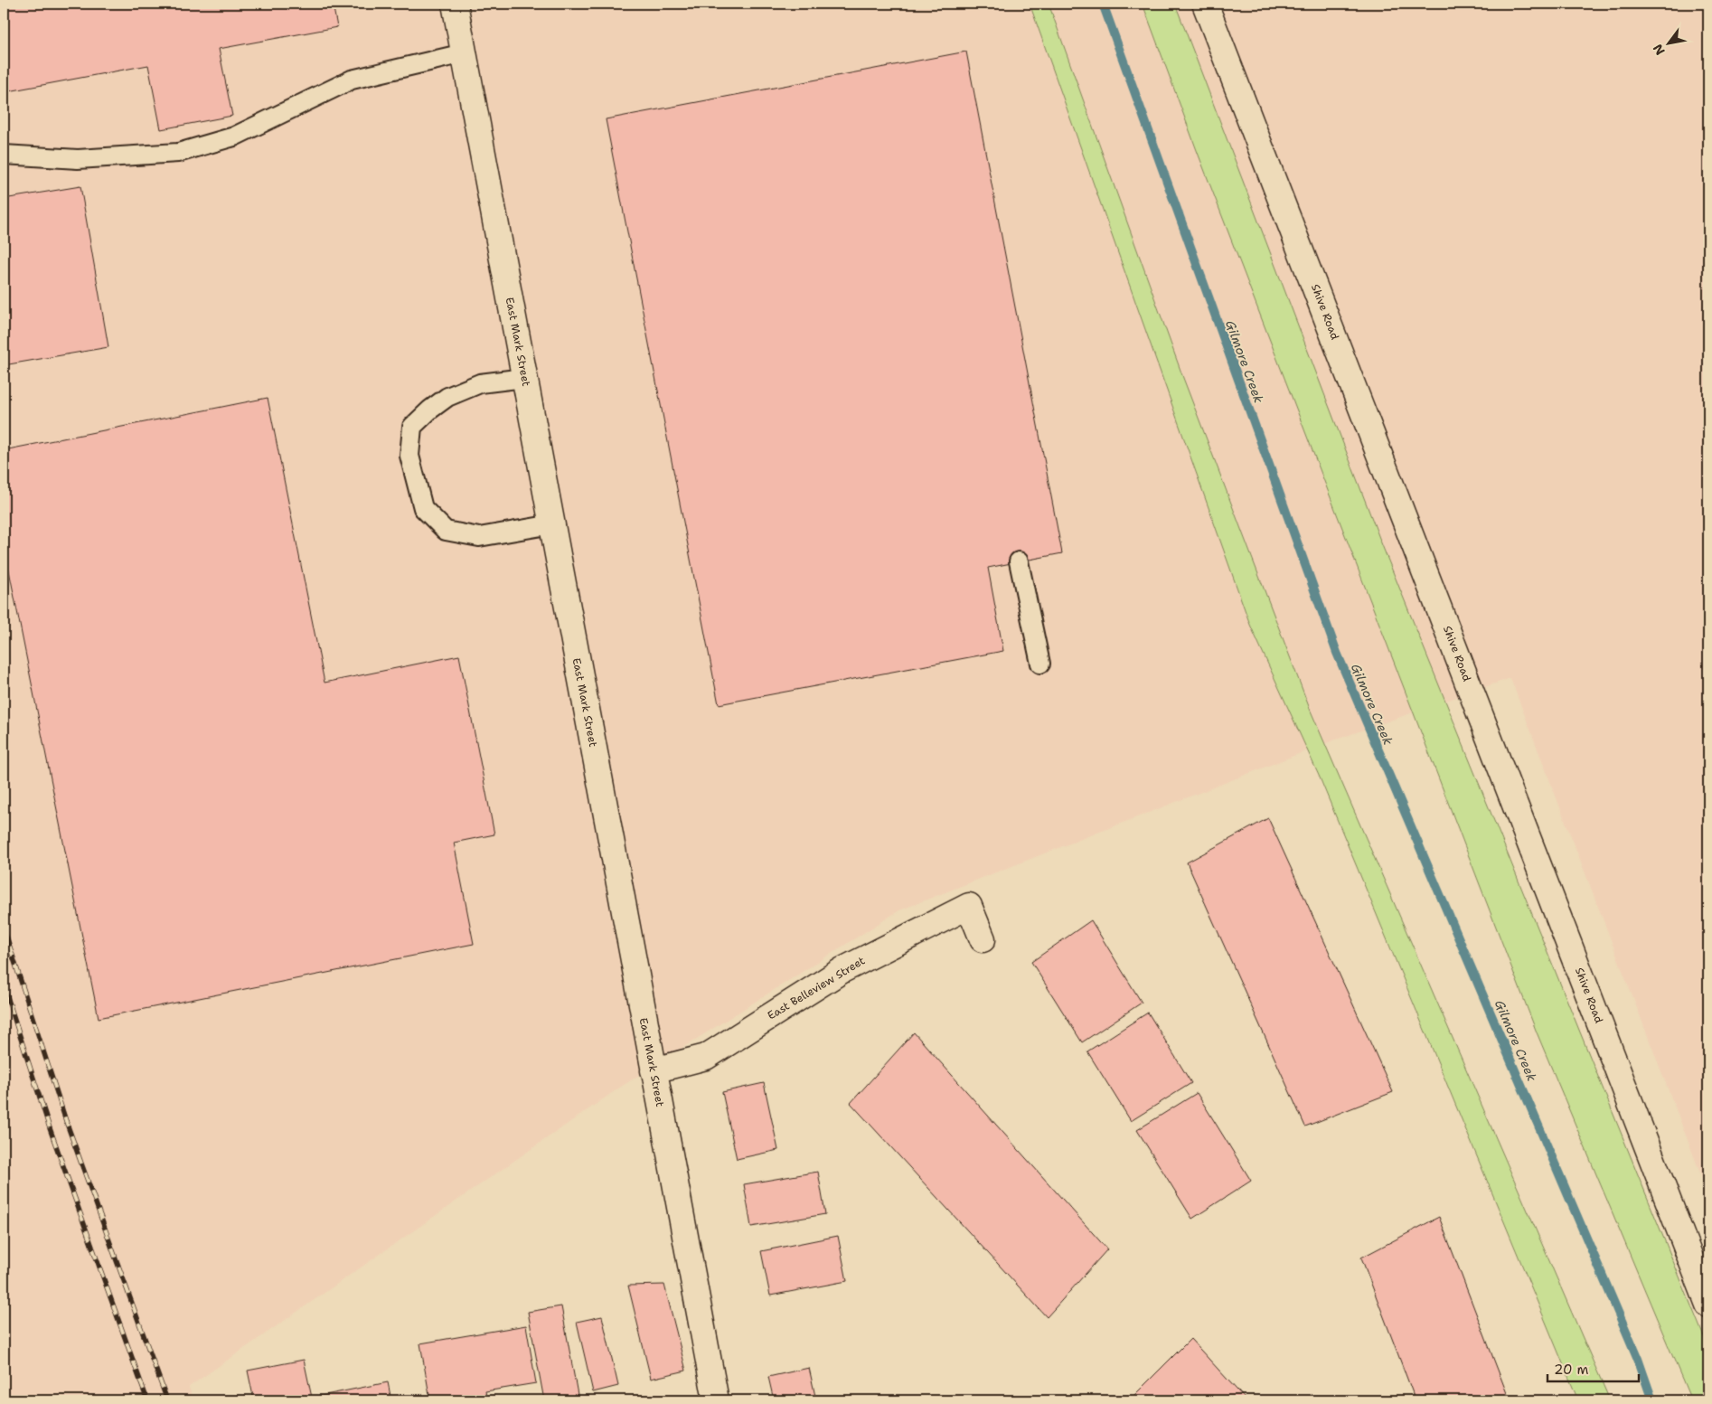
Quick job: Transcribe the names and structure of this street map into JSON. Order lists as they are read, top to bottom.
{
  "streets": {
    "street": ["Shive Road", "East Mark Street", "East Belleview Street"]
  },
  "crossings": [
    ["East Mark Street", "East Belleview Street"]
  ],
  "water": ["Gilmore Creek"],
  "scale_bar": "20 m",
  "north": "bottom left"
}
